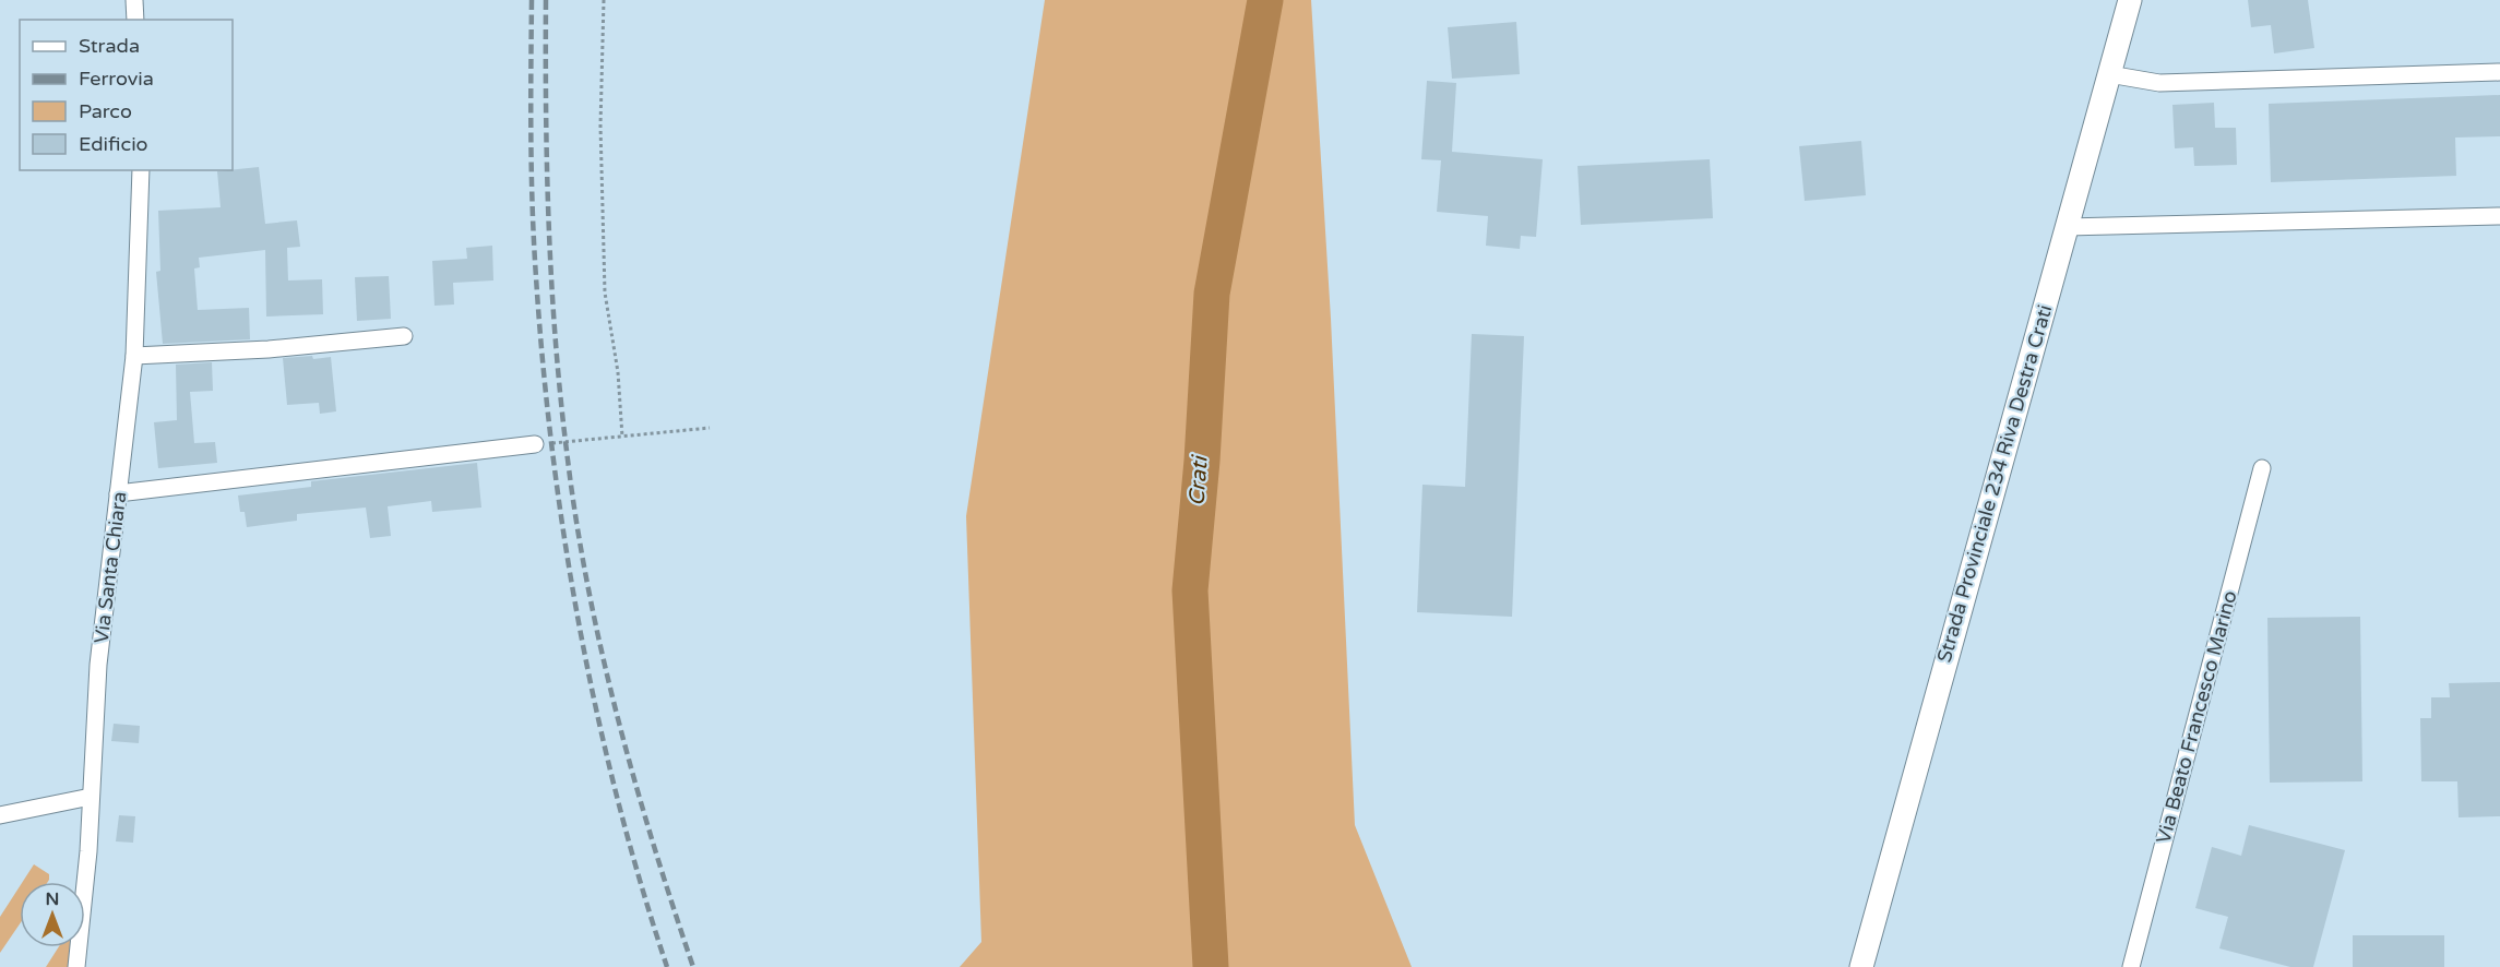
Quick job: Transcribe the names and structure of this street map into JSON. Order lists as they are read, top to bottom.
{
  "streets": {
    "main road": ["Strada Provinciale 234 Riva Destra Crati"],
    "street": ["Via Santa Chiara", "Via Beato Francesco Marino"]
  },
  "water": ["Crati"],
  "legend": [
    "Strada",
    "Ferrovia",
    "Parco",
    "Edificio"
  ],
  "north": "top"
}
